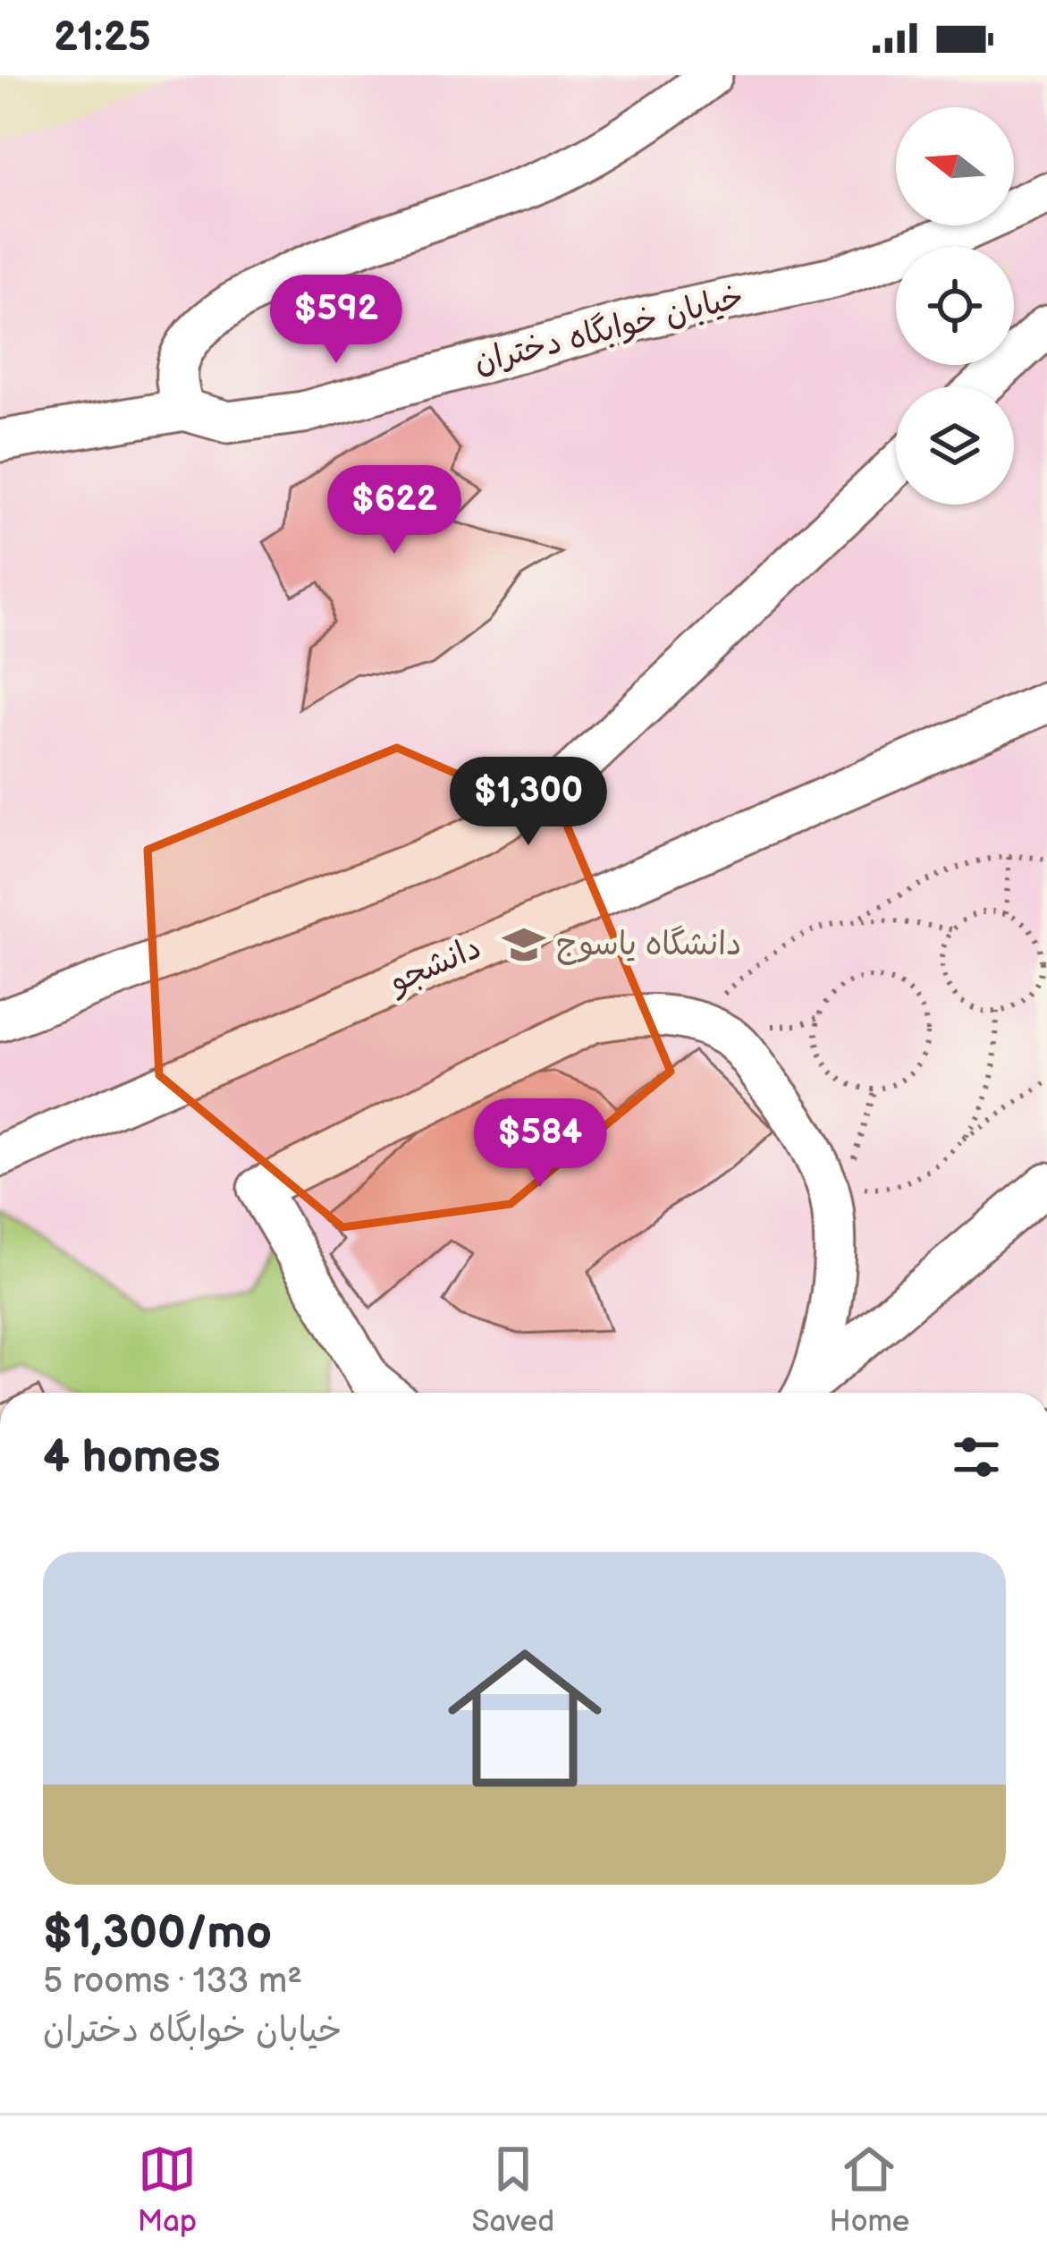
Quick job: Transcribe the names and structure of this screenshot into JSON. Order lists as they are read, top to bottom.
{
  "streets": {
    "street": ["خیابان خوابگاه دختران", "دانشجو"]
  },
  "places": {
    "school or university": ["دانشگاه یاسوج"]
  },
  "north": "left",
  "page": {
    "status": "21:25",
    "price": [
      "$592",
      "$622",
      "$1,300",
      "$584"
    ],
    "heading": "4 homes",
    "list": [
      {
        "name": "$1,300/mo",
        "note": "5 rooms · 133 m² · خیابان خوابگاه دختران"
      }
    ],
    "tabs": ["Map", "Saved", "Home"]
  }
}
